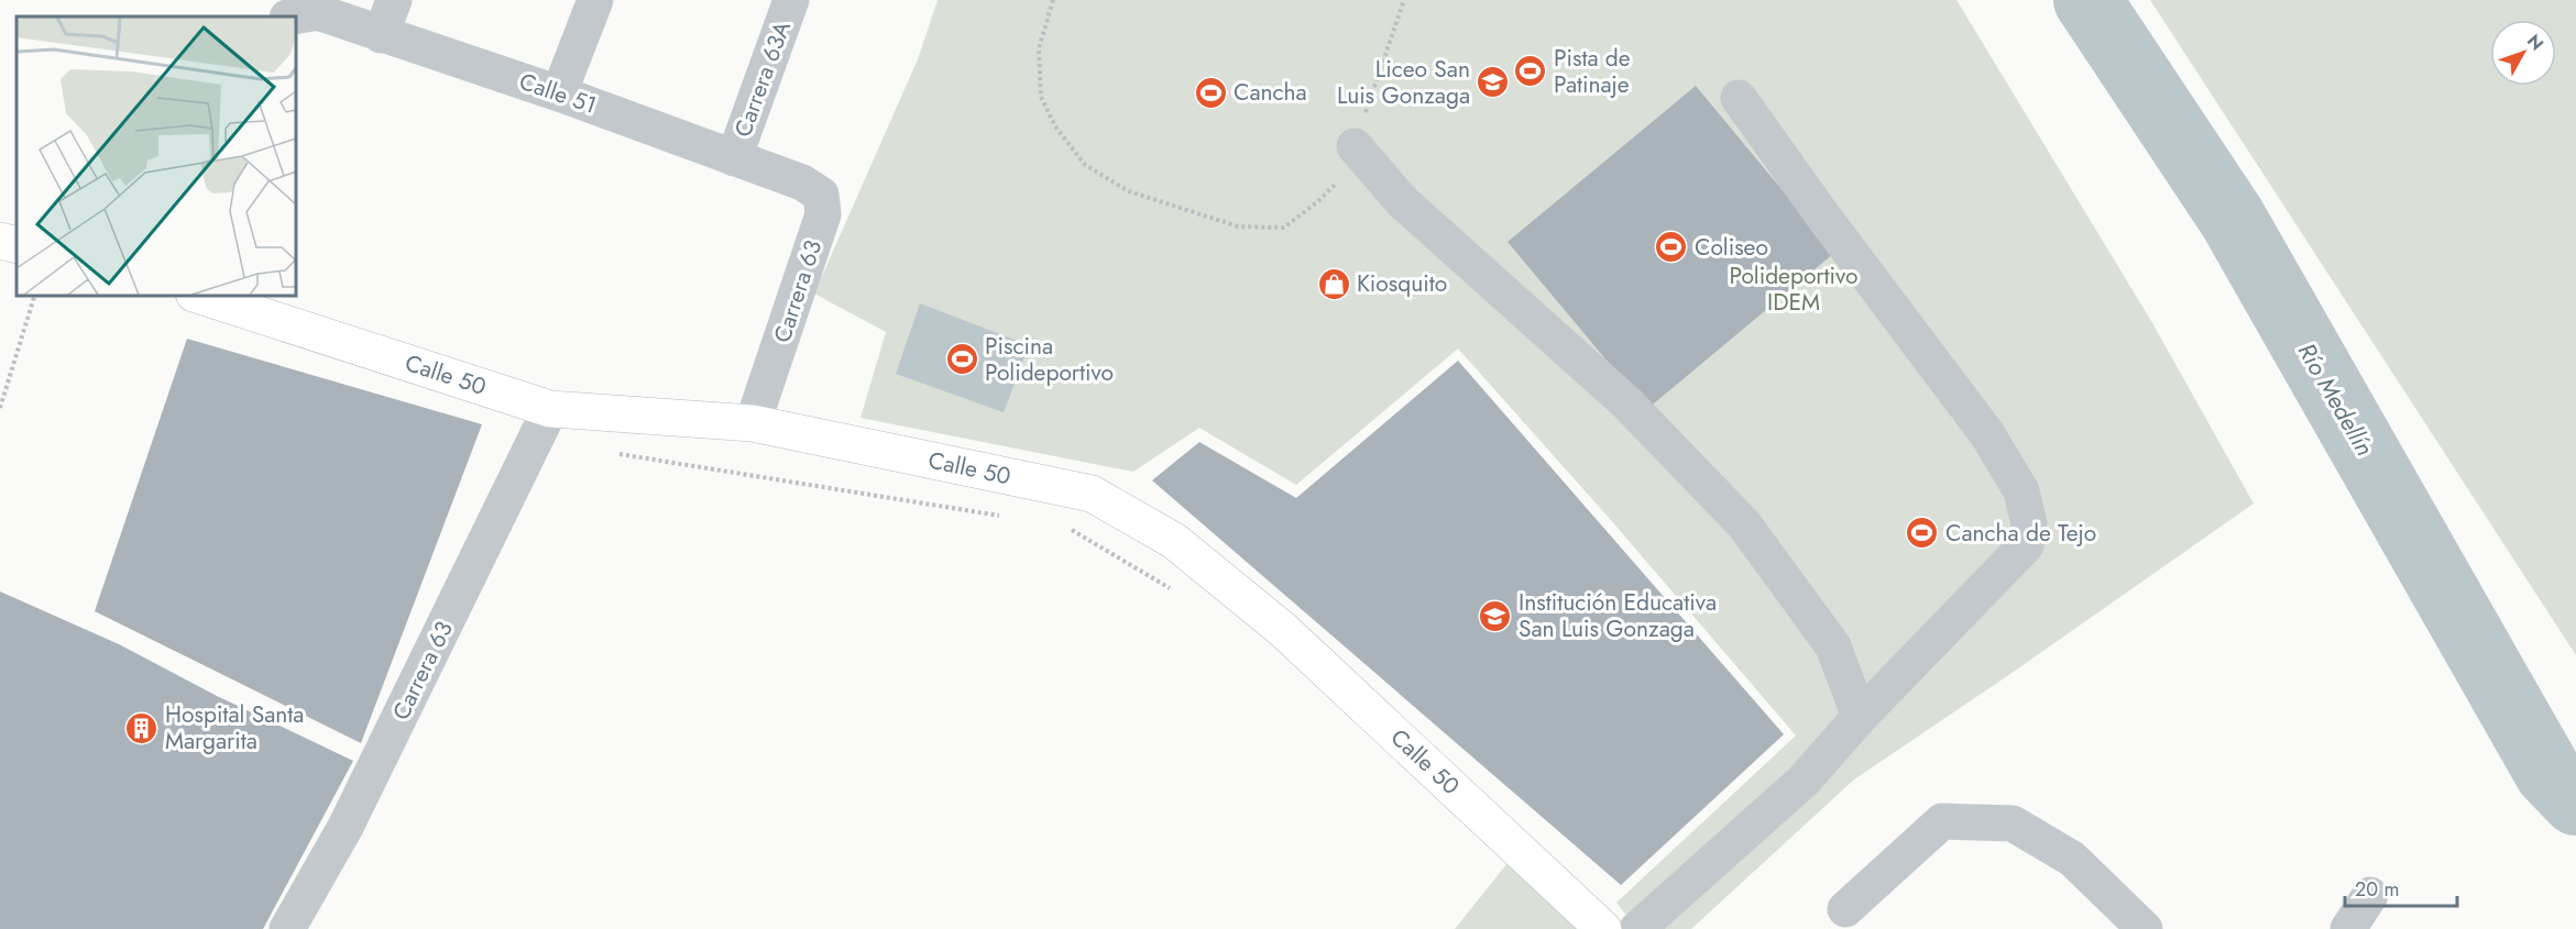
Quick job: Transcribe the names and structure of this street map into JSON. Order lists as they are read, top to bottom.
{
  "streets": {
    "main road": ["Calle 50"],
    "street": ["Carrera 63A", "Calle 51", "Carrera 63"]
  },
  "crossings": [
    ["Carrera 63A", "Calle 51"],
    ["Calle 51", "Carrera 63"],
    ["Carrera 63", "Calle 50"]
  ],
  "water": ["Río Medellín"],
  "parks": ["Polideportivo IDEM"],
  "places": {
    "sports": [
      "Pista de Patinaje",
      "Cancha",
      "Coliseo",
      "Piscina Polideportivo",
      "Cancha de Tejo"
    ],
    "school or university": ["Liceo San Luis Gonzaga", "Institución Educativa San Luis Gonzaga"],
    "shop": ["Kiosquito"],
    "building": ["Hospital Santa Margarita"]
  },
  "scale_bar": "20 m",
  "north": "top right"
}
